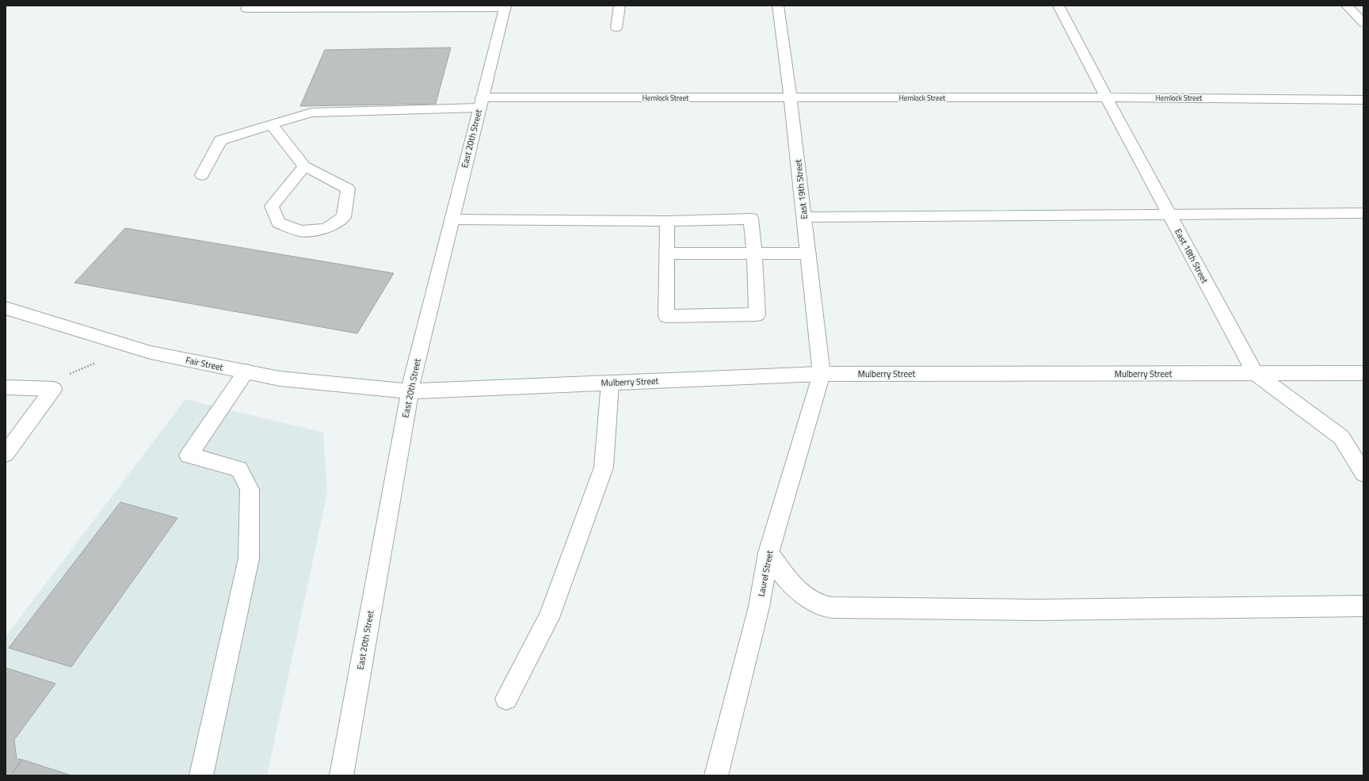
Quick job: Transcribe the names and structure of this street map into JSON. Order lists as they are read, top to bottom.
{
  "streets": {
    "street": [
      "Hemlock Street",
      "East 20th Street",
      "East 19th Street",
      "East 18th Street",
      "Fair Street",
      "Mulberry Street",
      "Laurel Street"
    ]
  },
  "crossings": [
    ["Hemlock Street", "East 20th Street"],
    ["Hemlock Street", "East 19th Street"],
    ["Hemlock Street", "East 18th Street"],
    ["East 20th Street", "Fair Street"],
    ["East 20th Street", "Mulberry Street"],
    ["East 19th Street", "Mulberry Street"],
    ["East 19th Street", "Laurel Street"],
    ["East 18th Street", "Mulberry Street"],
    ["Fair Street", "Mulberry Street"],
    ["Mulberry Street", "Laurel Street"]
  ]
}
